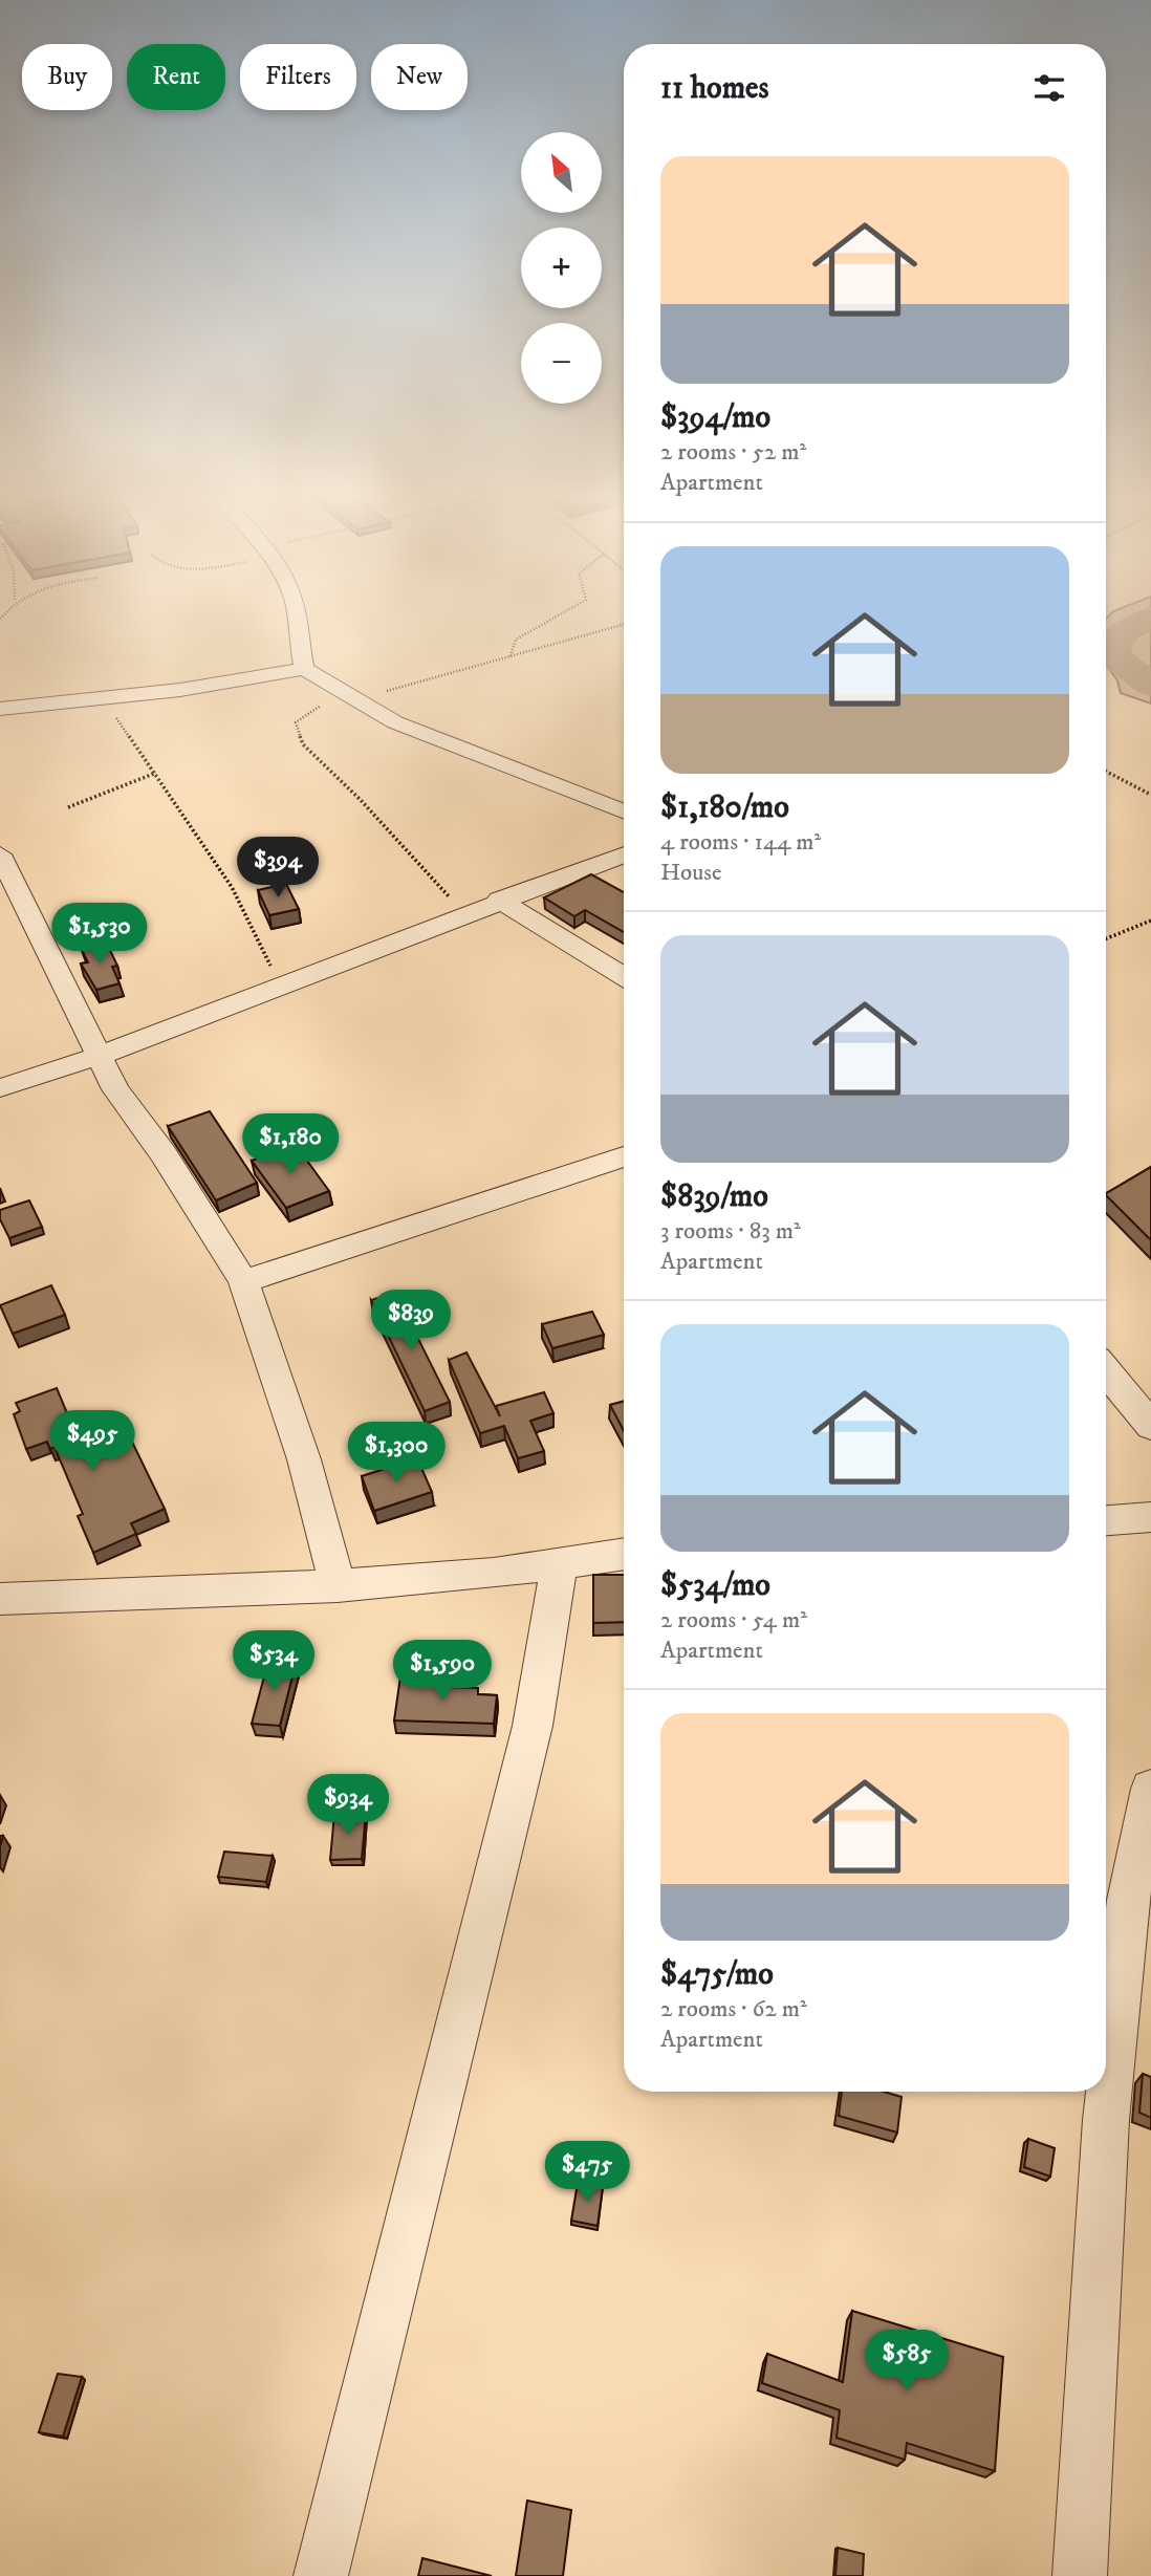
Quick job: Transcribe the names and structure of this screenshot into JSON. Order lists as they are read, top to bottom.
{
  "north": "top left",
  "page": {
    "chip": [
      "Buy",
      "Rent",
      "Filters",
      "New"
    ],
    "heading": "11 homes",
    "map_buttons": ["+", "−"],
    "list": [
      {
        "name": "$394/mo",
        "note": "2 rooms · 52 m² · Apartment"
      },
      {
        "name": "$1,180/mo",
        "note": "4 rooms · 144 m² · House"
      },
      {
        "name": "$839/mo",
        "note": "3 rooms · 83 m² · Apartment"
      },
      {
        "name": "$534/mo",
        "note": "2 rooms · 54 m² · Apartment"
      },
      {
        "name": "$475/mo",
        "note": "2 rooms · 62 m² · Apartment"
      }
    ],
    "price": [
      "$394",
      "$1,530",
      "$1,180",
      "$839",
      "$495",
      "$1,300",
      "$534",
      "$1,590",
      "$934",
      "$475",
      "$585"
    ]
  }
}
